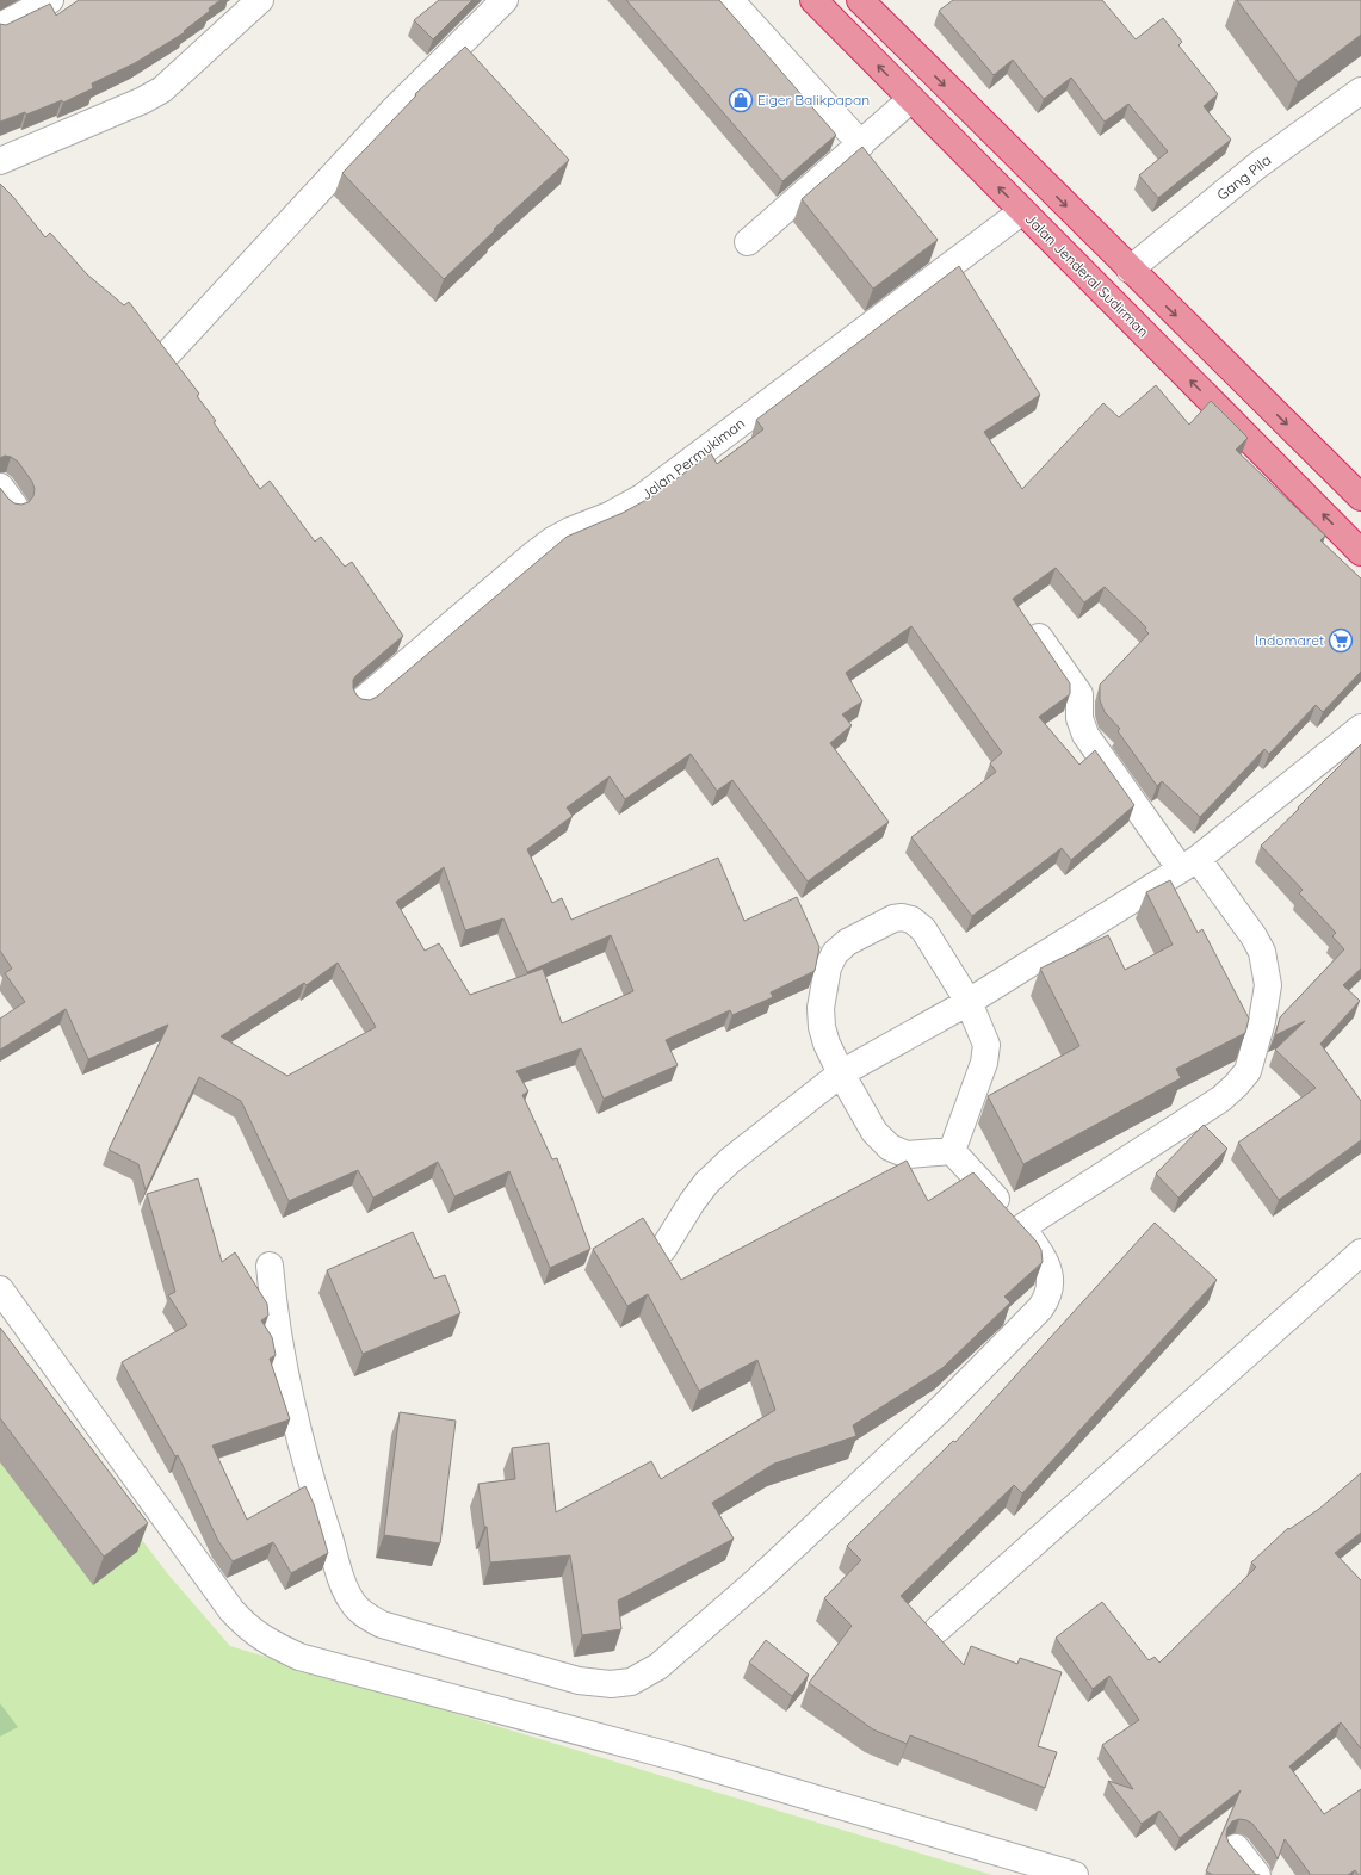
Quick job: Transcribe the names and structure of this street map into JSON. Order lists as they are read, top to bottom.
{
  "streets": {
    "highway": ["Jalan Jenderal Sudirman"],
    "street": ["Gang Pila", "Jalan Permukiman"]
  },
  "crossings": [
    ["Jalan Jenderal Sudirman", "Jalan Permukiman"]
  ],
  "places": {
    "shop": ["Eiger Balikpapan"],
    "supermarket": ["Indomaret"]
  }
}
